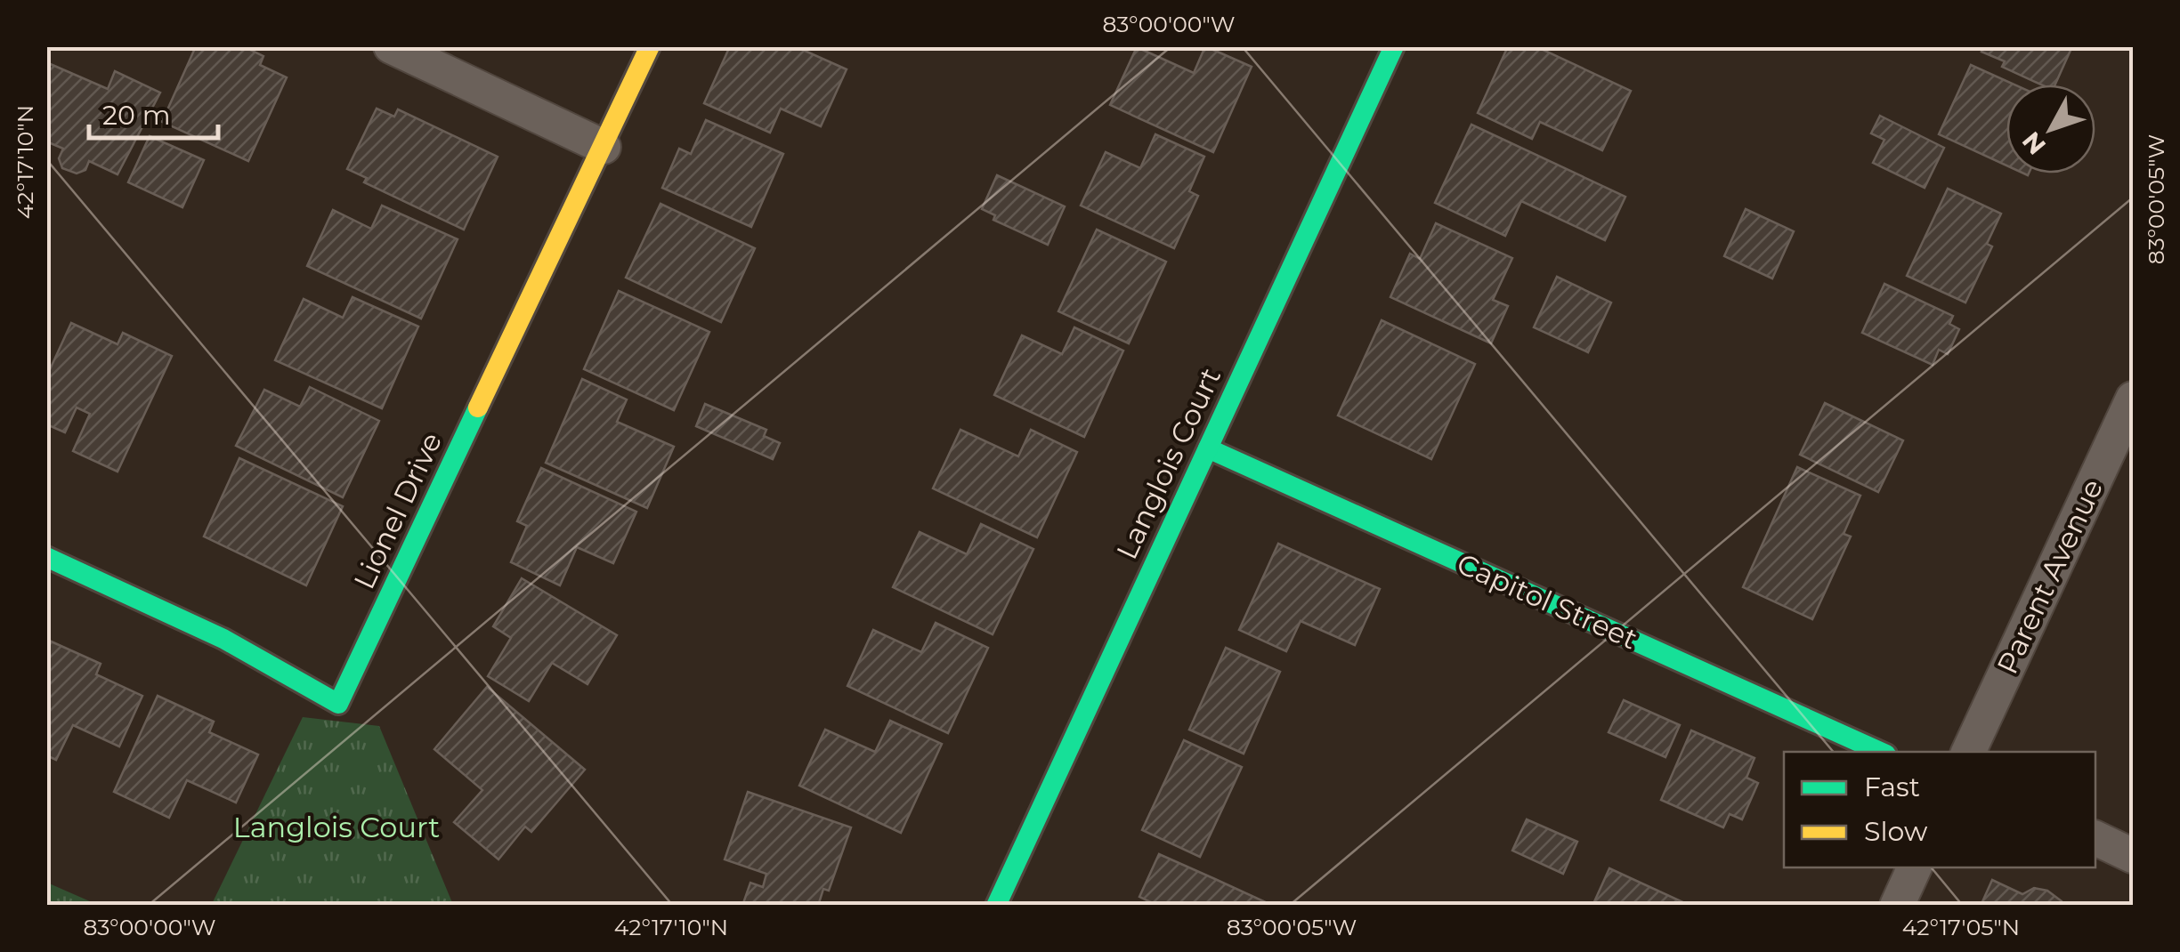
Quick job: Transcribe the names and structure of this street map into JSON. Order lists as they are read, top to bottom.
{
  "streets": {
    "street": [
      "Langlois Court",
      "Lionel Drive",
      "Parent Avenue",
      "Capitol Street"
    ]
  },
  "crossings": [
    ["Langlois Court", "Capitol Street"]
  ],
  "parks": ["Langlois Court"],
  "legend": ["Fast", "Slow"],
  "scale_bar": "20 m",
  "north": "bottom left",
  "coordinates": [
    "83°00'00\"W",
    "42°17'10\"N",
    "83°00'05\"W",
    "42°17'05\"N"
  ]
}
